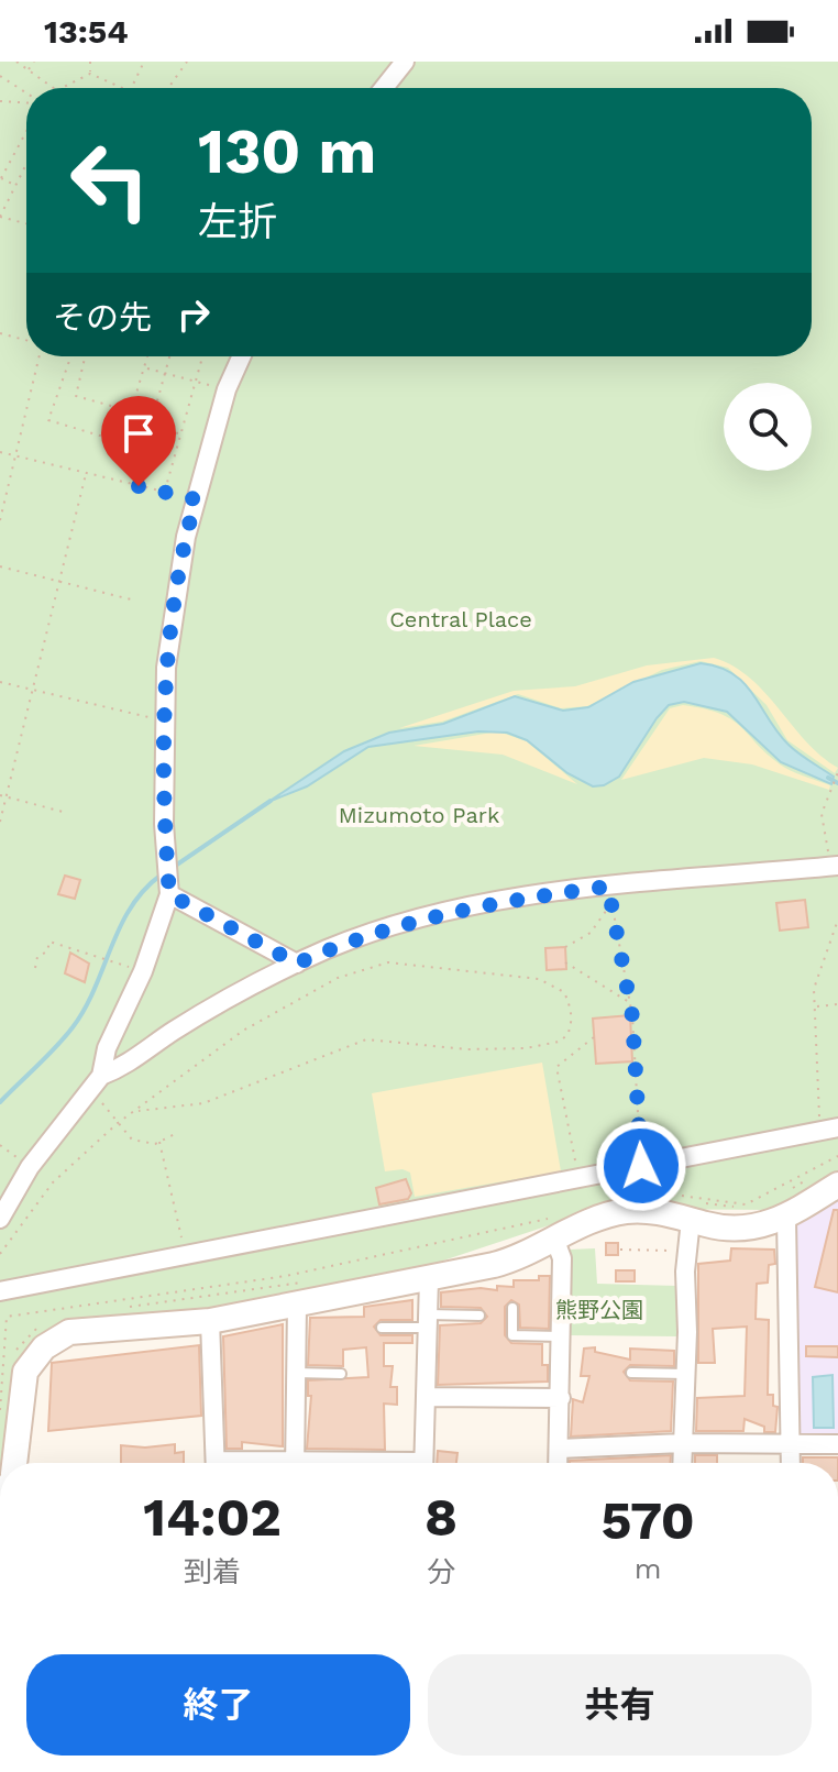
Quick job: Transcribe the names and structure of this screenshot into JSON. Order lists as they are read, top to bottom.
{
  "parks": ["Central Place", "Mizumoto Park", "熊野公園"],
  "page": {
    "status": "13:54",
    "turn": ["130 m", "左折"],
    "then": "その先",
    "eta": [
      "14:02",
      "到着",
      "8",
      "分",
      "570",
      "m"
    ],
    "buttons": ["終了", "共有"]
  }
}
